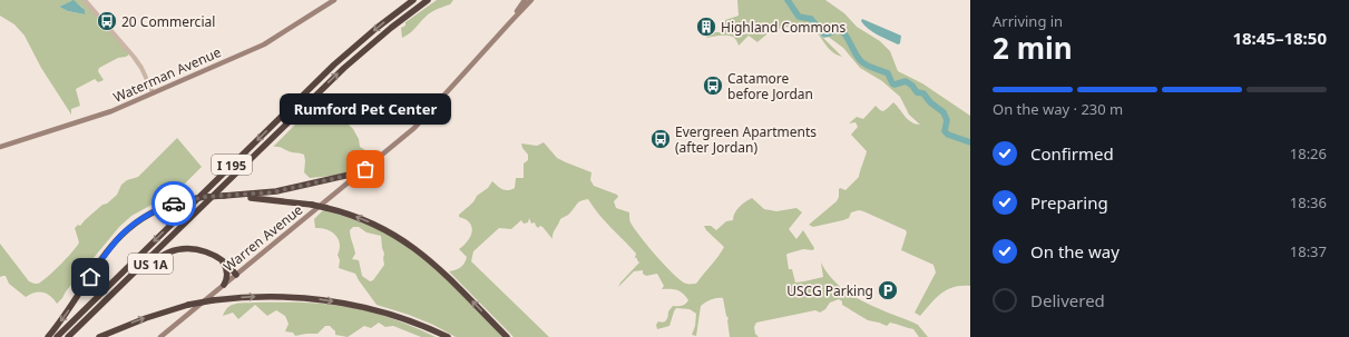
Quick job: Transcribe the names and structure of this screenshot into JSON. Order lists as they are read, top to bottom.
{
  "streets": {
    "highway": ["I 195", "US 1A"],
    "main road": ["Waterman Avenue", "Warren Avenue"]
  },
  "crossings": [
    ["I 195", "US 1A"]
  ],
  "places": {
    "bus stop": ["20 Commercial", "Catamore before Jordan", "Evergreen Apartments (after Jordan)"],
    "building": ["Highland Commons"],
    "other": ["Rumford Pet Center"],
    "parking": ["USCG Parking"]
  },
  "page": {
    "heading": ["2 min", "Arriving in", "18:45–18:50"],
    "bar": "On the way · 230 m",
    "bubble": "Rumford Pet Center",
    "list": [
      ["Confirmed", "18:26"],
      ["Preparing", "18:36"],
      ["On the way", "18:37"],
      "Delivered"
    ]
  }
}
